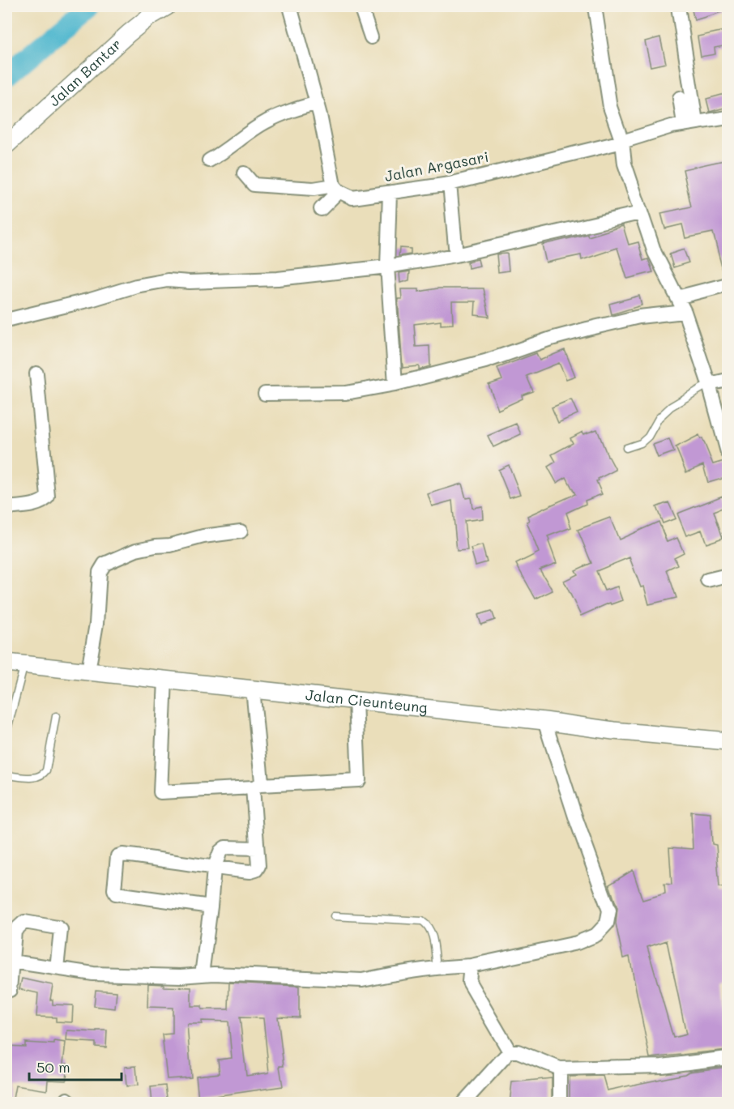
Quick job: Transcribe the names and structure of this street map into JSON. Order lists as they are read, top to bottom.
{
  "streets": {
    "street": ["Jalan Bantar", "Jalan Argasari", "Jalan Cieunteung"]
  },
  "scale_bar": "50 m"
}
